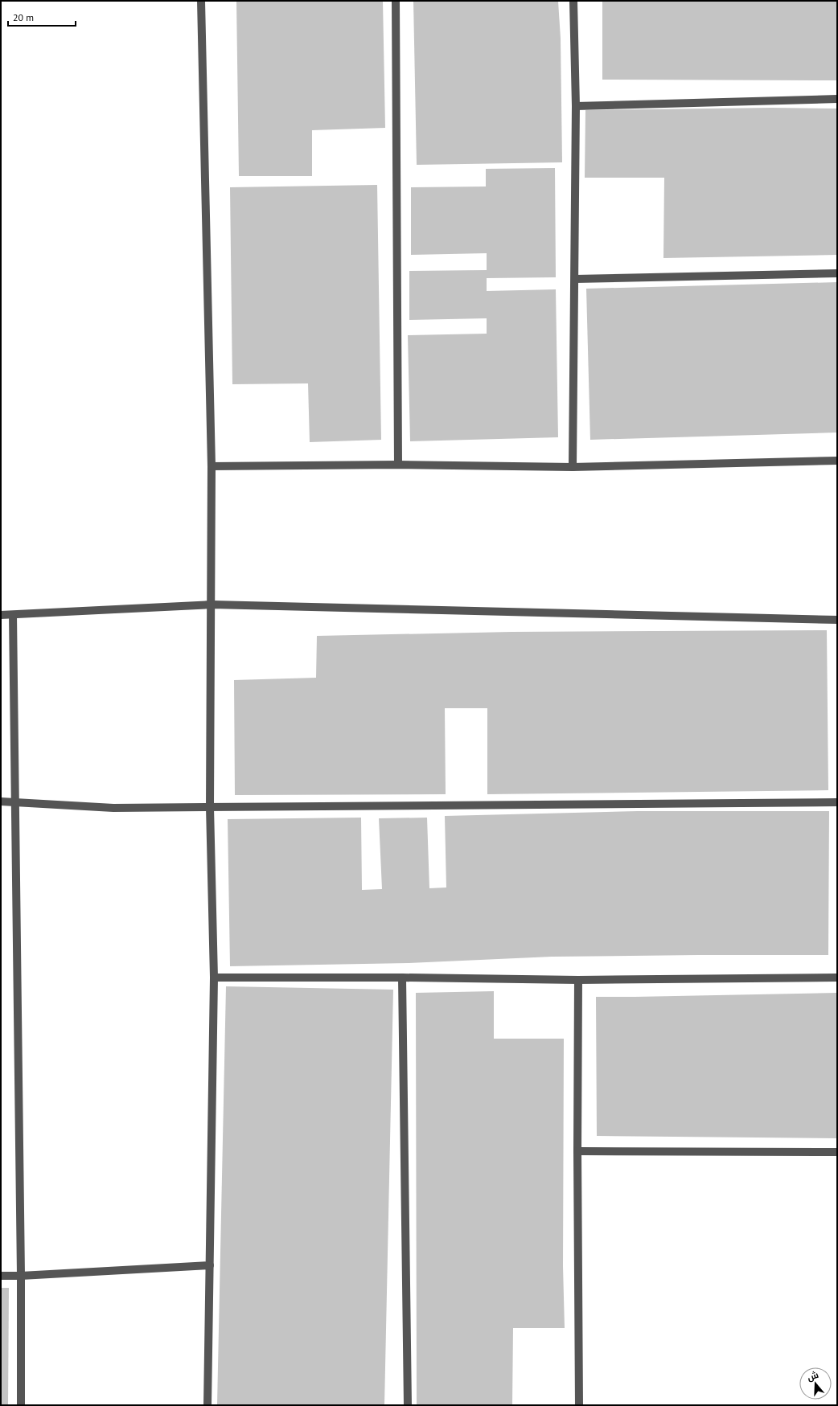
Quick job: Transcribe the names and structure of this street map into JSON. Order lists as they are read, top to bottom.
{
  "scale_bar": "20 m",
  "north": "top"
}
